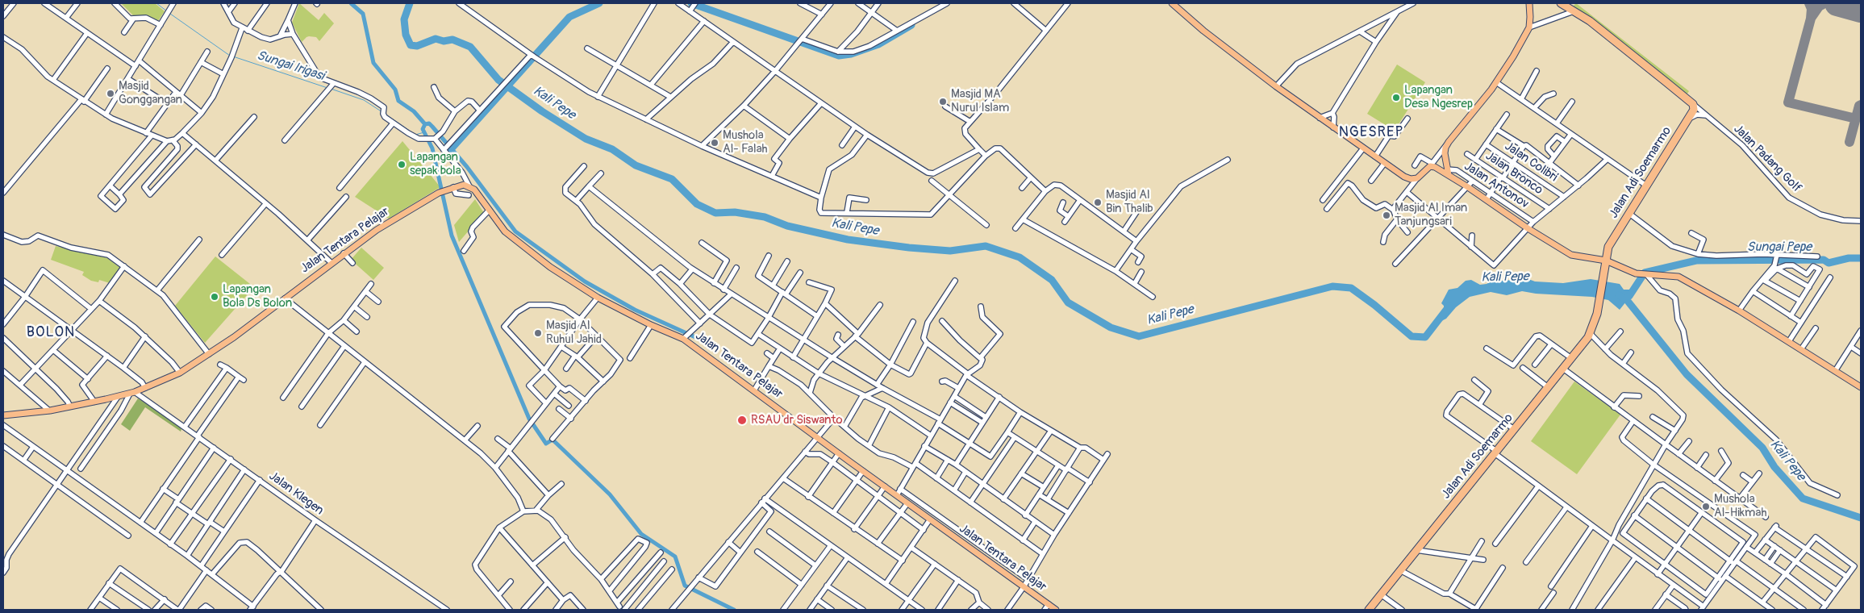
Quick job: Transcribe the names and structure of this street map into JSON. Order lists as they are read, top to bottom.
{
  "streets": {
    "highway": ["Jalan Adi Soemarmo"],
    "main road": ["Jalan Tentara Pelajar"],
    "street": [
      "Jalan Padang Golf",
      "Jalan Colibri",
      "Jalan Bronco",
      "Jalan Antonov",
      "Jalan Klegen"
    ]
  },
  "crossings": [
    ["Jalan Padang Golf", "Jalan Adi Soemarmo"],
    ["Jalan Tentara Pelajar", "Jalan Klegen"]
  ],
  "districts": ["NGESREP", "BOLON"],
  "water": ["Sungai Irigasi", "Kali Pepe", "Sungai Pepe"],
  "places": [
    "Masjid Gonggangan",
    "Lapangan Desa Ngesrep",
    "Masjid MA Nurul Islam",
    "Mushola Al- Falah",
    "Lapangan sepak bola",
    "Masjid Al Bin Thalib",
    "Masjid Al Iman Tanjungsari",
    "Lapangan Bola Ds Bolon",
    "Masjid Al Ruhul Jahid",
    "RSAU dr Siswanto",
    "Mushola Al-Hikmah"
  ]
}
